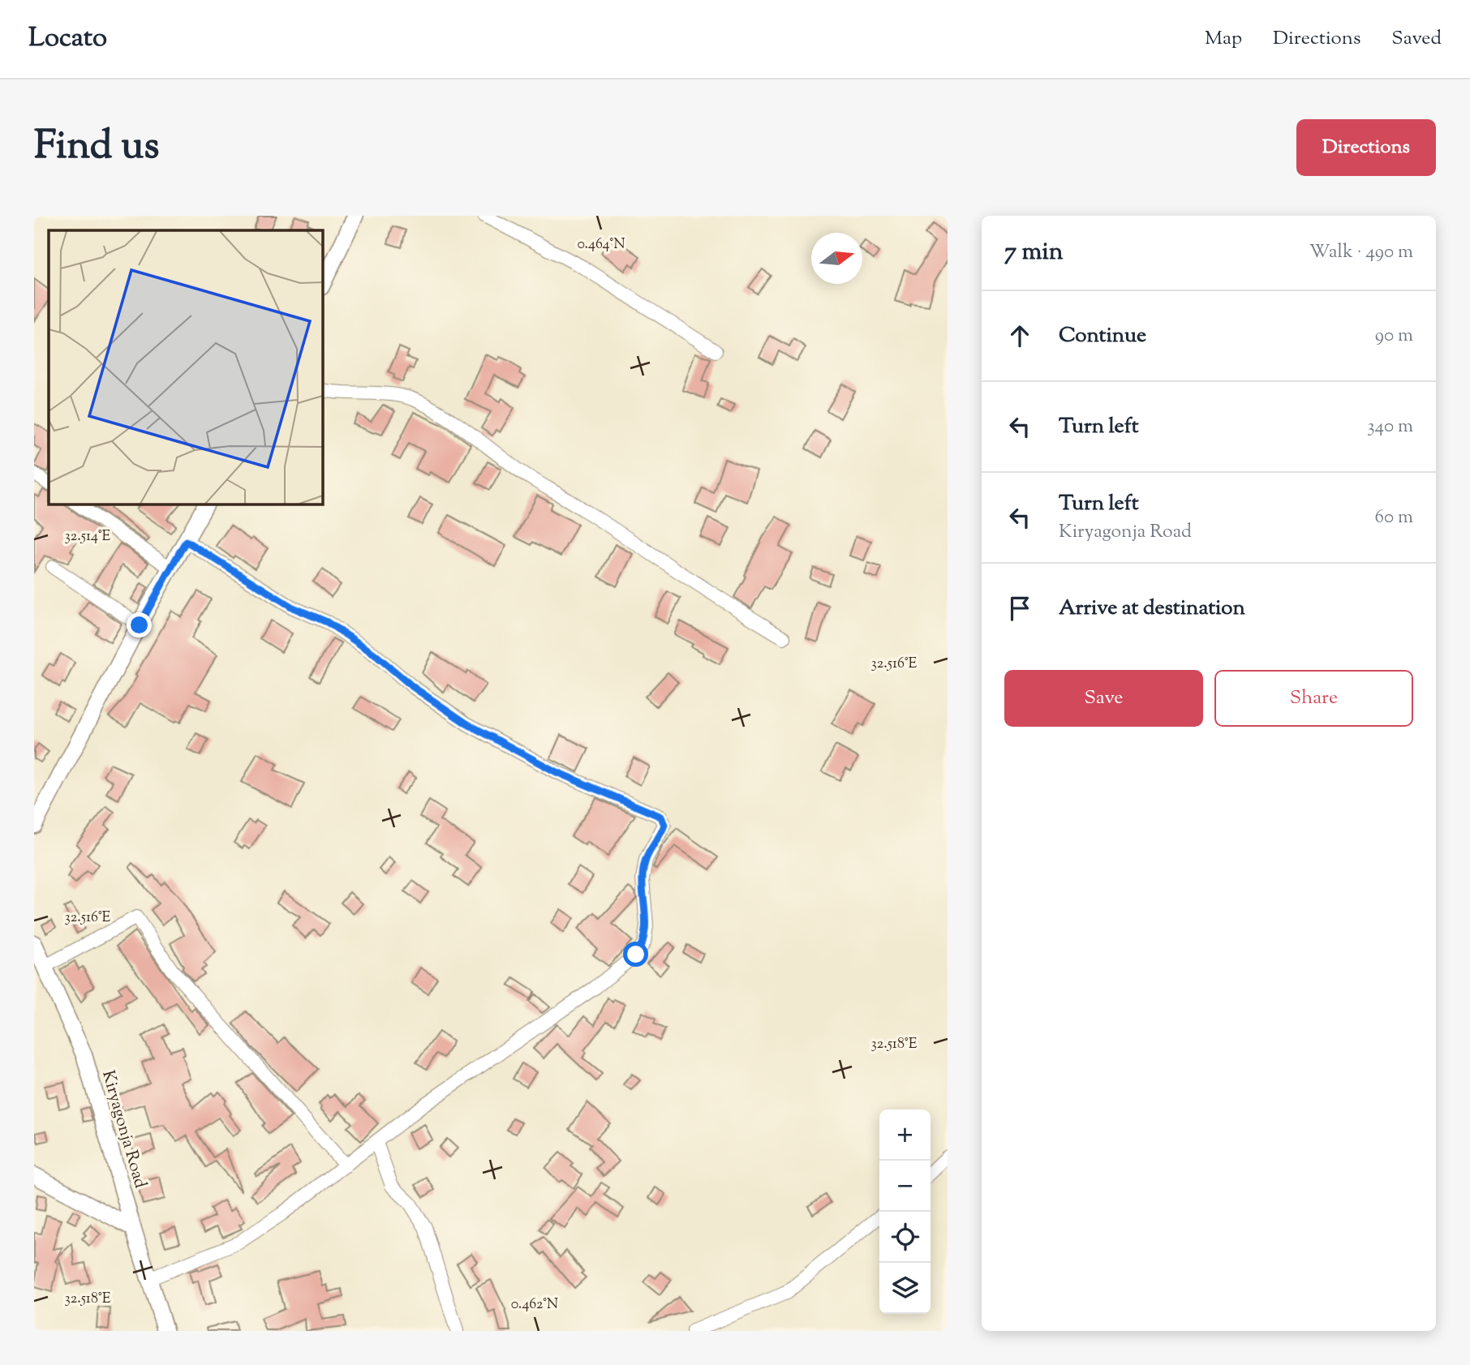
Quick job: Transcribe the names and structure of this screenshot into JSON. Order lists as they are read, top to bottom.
{
  "streets": {
    "street": ["Kiryagonja Road"]
  },
  "north": "right",
  "page": {
    "header": "Locato",
    "nav": ["Map", "Directions", "Saved"],
    "title": "Find us",
    "buttons": [
      "Directions",
      ["Save", "Share"]
    ],
    "heading": ["7 min", "Walk · 490 m"],
    "list": [
      ["Continue", "90 m"],
      ["Turn left", "340 m"],
      ["Turn left", "Kiryagonja Road", "60 m"],
      "Arrive at destination"
    ],
    "map_buttons": ["+", "−"]
  },
  "coordinates": [
    "0.464°N",
    "32.514°E",
    "32.516°E",
    "32.518°E",
    "0.462°N"
  ]
}
